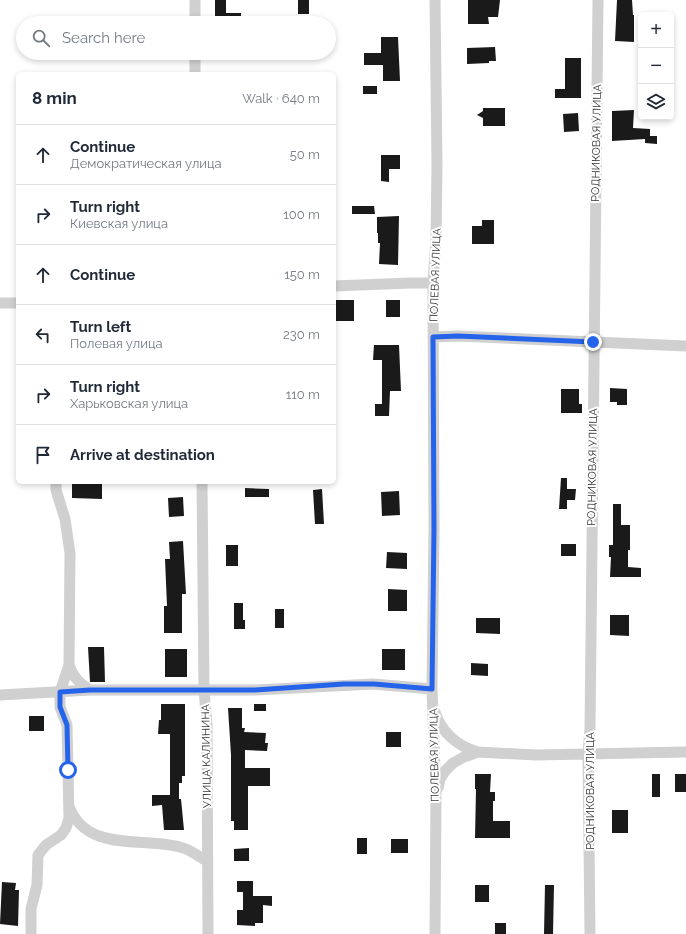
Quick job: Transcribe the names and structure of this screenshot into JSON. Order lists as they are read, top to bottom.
{
  "streets": {
    "street": ["РОДНИКОВАЯ УЛИЦА", "ПОЛЕВАЯ УЛИЦА", "УЛИЦА КАЛИНИНА"]
  },
  "page": {
    "map_buttons": ["+", "−"],
    "search": "Search here",
    "heading": ["8 min", "Walk · 640 m"],
    "list": [
      ["Continue", "Демократическая улица", "50 m"],
      ["Turn right", "Киевская улица", "100 m"],
      ["Continue", "150 m"],
      ["Turn left", "Полевая улица", "230 m"],
      ["Turn right", "Харьковская улица", "110 m"],
      "Arrive at destination"
    ]
  }
}
